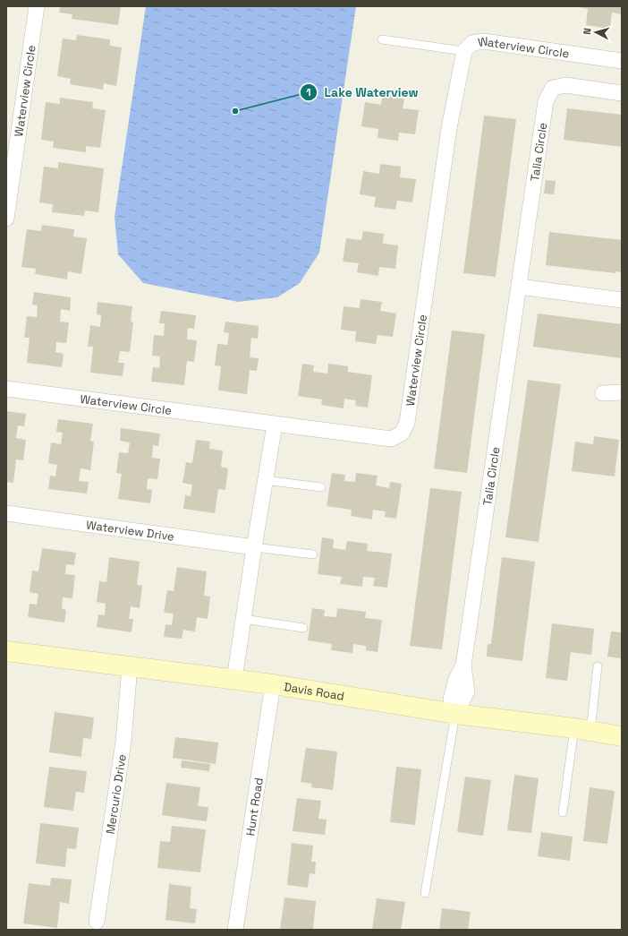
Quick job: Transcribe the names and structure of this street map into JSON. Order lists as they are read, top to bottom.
{
  "streets": {
    "street": [
      "Waterview Circle",
      "Talia Circle",
      "Waterview Drive",
      "Davis Road",
      "Mercurio Drive",
      "Hunt Road"
    ]
  },
  "crossings": [
    ["Talia Circle", "Davis Road"],
    ["Davis Road", "Mercurio Drive"],
    ["Davis Road", "Hunt Road"]
  ],
  "places": ["Lake Waterview"],
  "north": "left"
}
